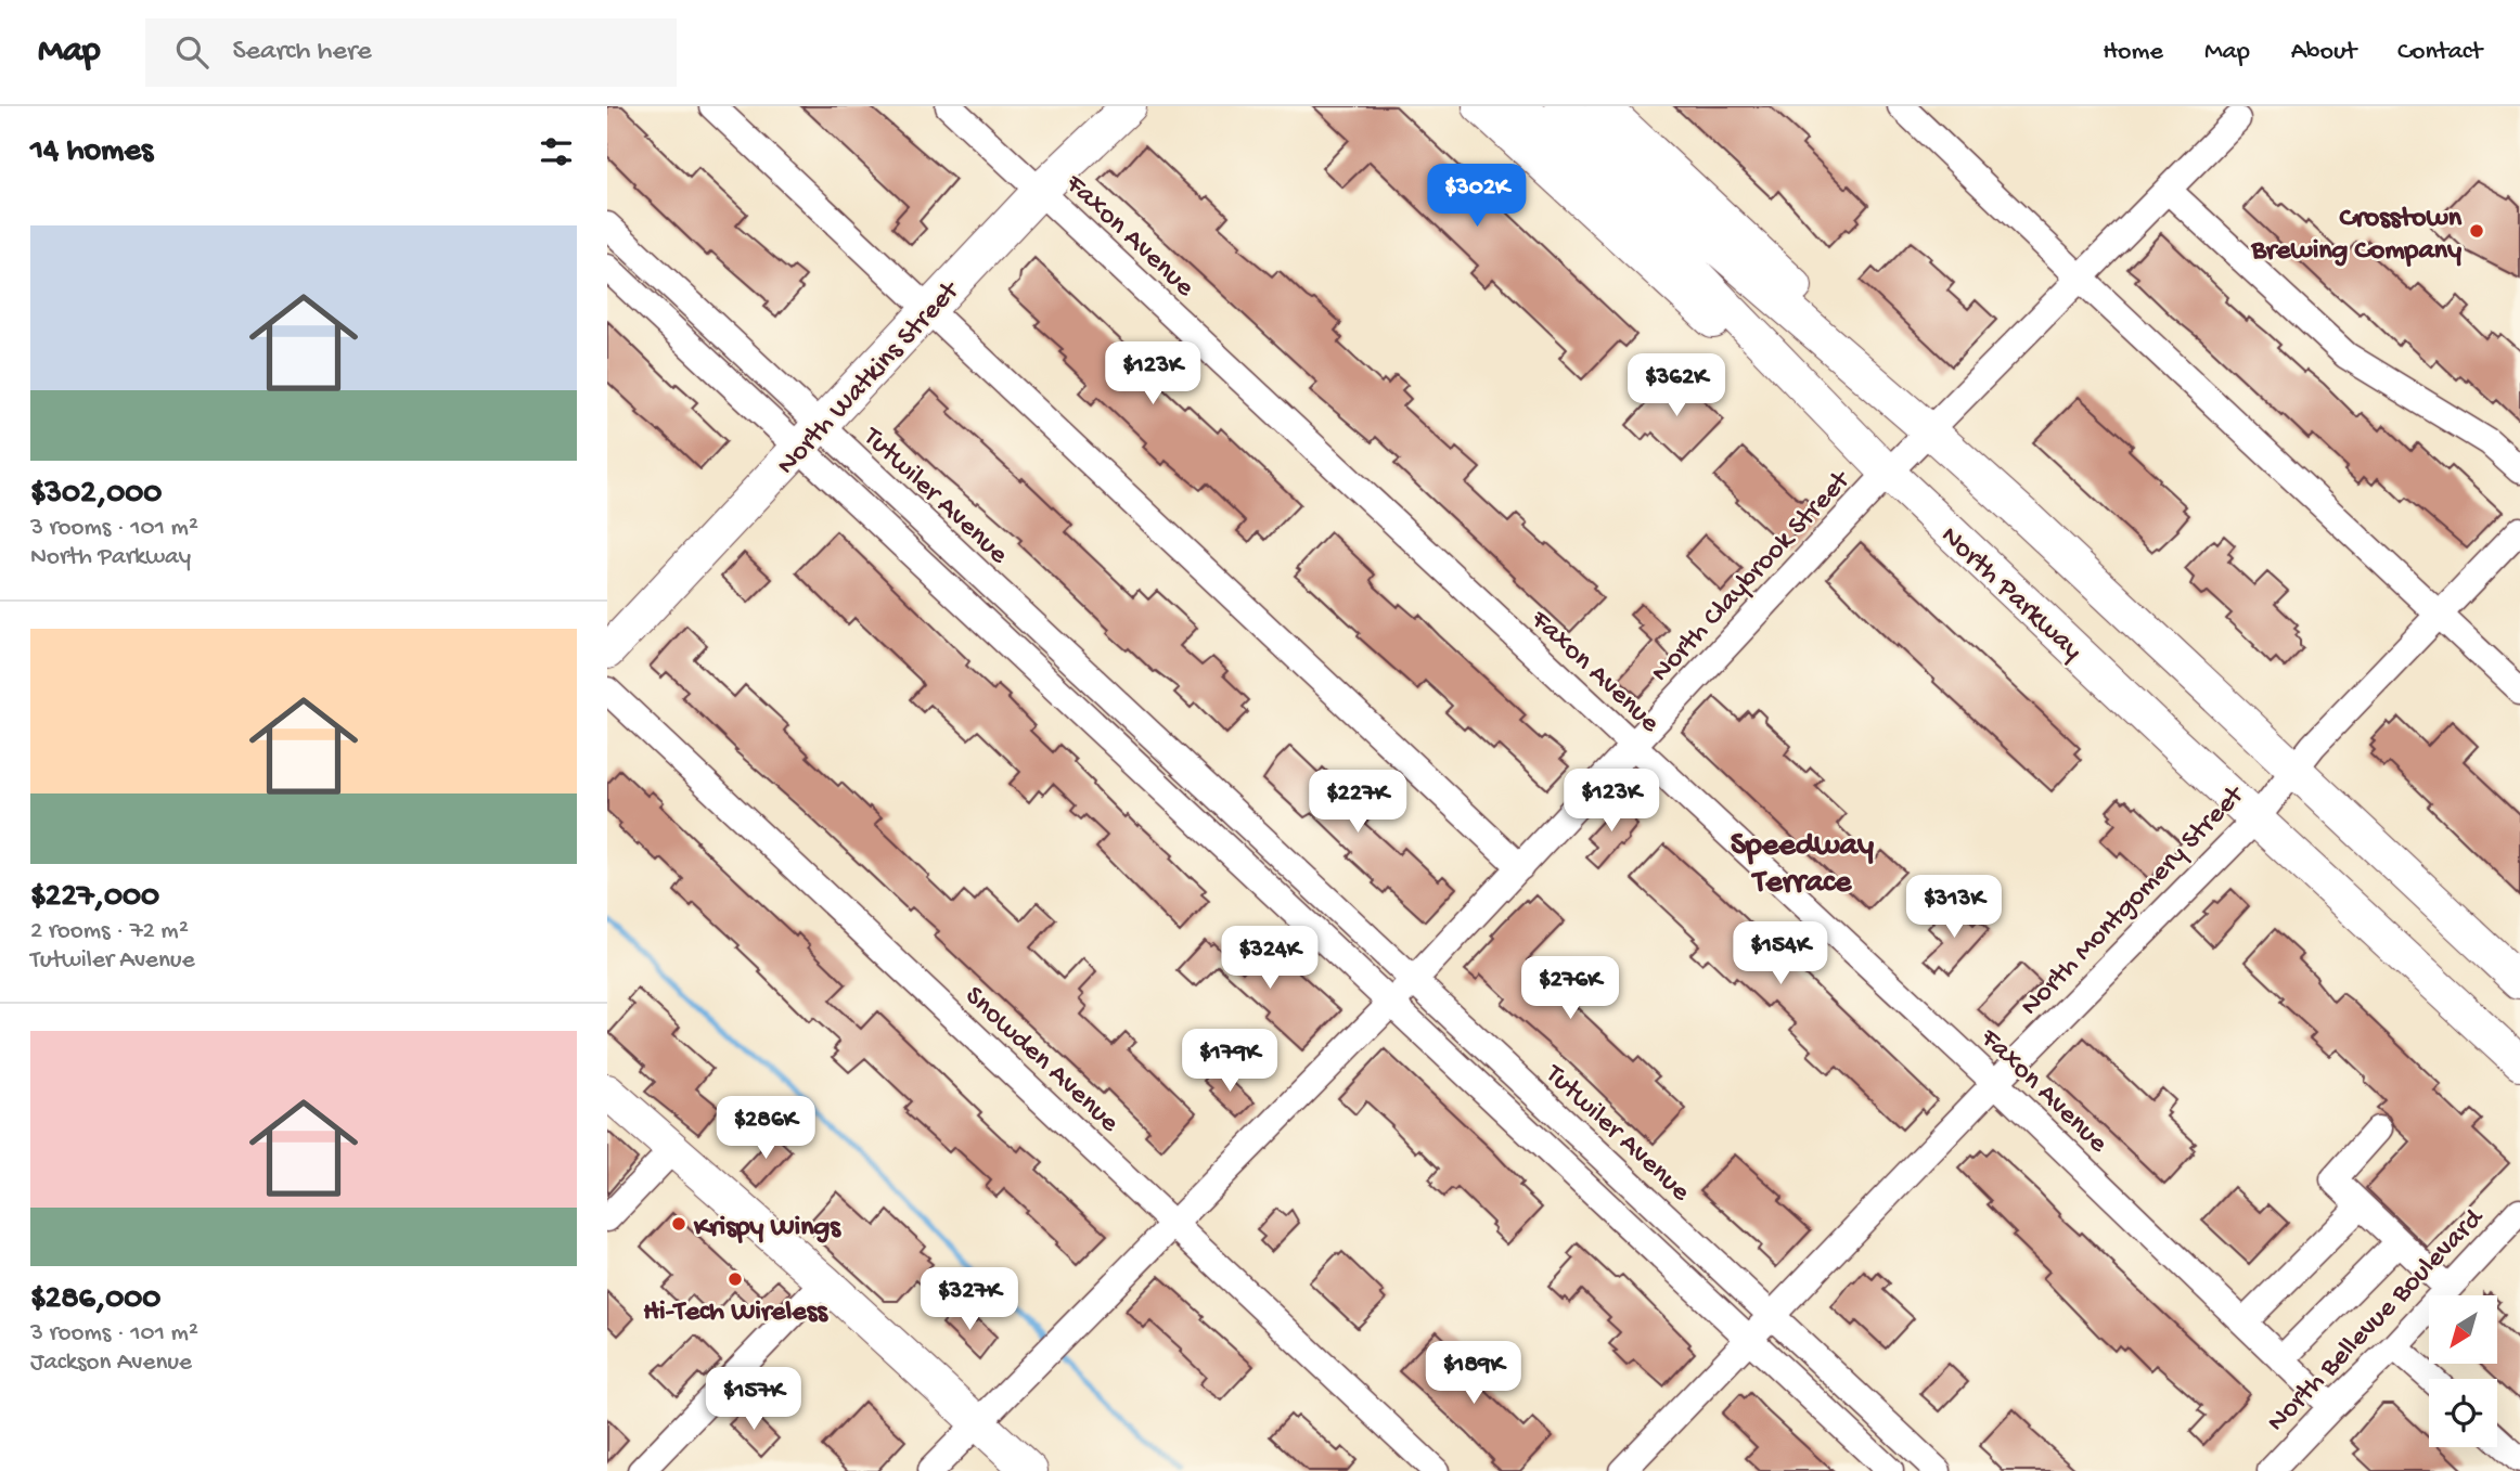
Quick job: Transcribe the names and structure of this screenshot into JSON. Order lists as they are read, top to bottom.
{
  "streets": {
    "main road": ["North Watkins Street", "North Parkway"],
    "street": [
      "Faxon Avenue",
      "Tutwiler Avenue",
      "North Claybrook Street",
      "North Montgomery Street",
      "Snowden Avenue",
      "North Bellevue Boulevard"
    ]
  },
  "crossings": [
    ["Faxon Avenue", "North Watkins Street"],
    ["Faxon Avenue", "North Claybrook Street"],
    ["Faxon Avenue", "North Montgomery Street"],
    ["Faxon Avenue", "North Bellevue Boulevard"],
    ["North Watkins Street", "Tutwiler Avenue"],
    ["Tutwiler Avenue", "North Claybrook Street"],
    ["Tutwiler Avenue", "North Montgomery Street"],
    ["North Claybrook Street", "North Parkway"],
    ["North Claybrook Street", "Snowden Avenue"],
    ["North Parkway", "North Montgomery Street"]
  ],
  "districts": ["Speedway Terrace"],
  "places": ["Crosstown Brewing Company", "Krispy Wings", "Hi-Tech Wireless"],
  "north": "bottom left",
  "page": {
    "header": "Map",
    "search": "Search here",
    "nav": [
      "Home",
      "Map",
      "About",
      "Contact"
    ],
    "heading": "14 homes",
    "price": [
      "$302K",
      "$123K",
      "$362K",
      "$123K",
      "$227K",
      "$313K",
      "$154K",
      "$324K",
      "$276K",
      "$179K",
      "$286K",
      "$327K",
      "$189K",
      "$157K"
    ],
    "list": [
      {
        "name": "$302,000",
        "note": "3 rooms · 101 m² · North Parkway"
      },
      {
        "name": "$227,000",
        "note": "2 rooms · 72 m² · Tutwiler Avenue"
      },
      {
        "name": "$286,000",
        "note": "3 rooms · 101 m² · Jackson Avenue"
      }
    ]
  }
}
